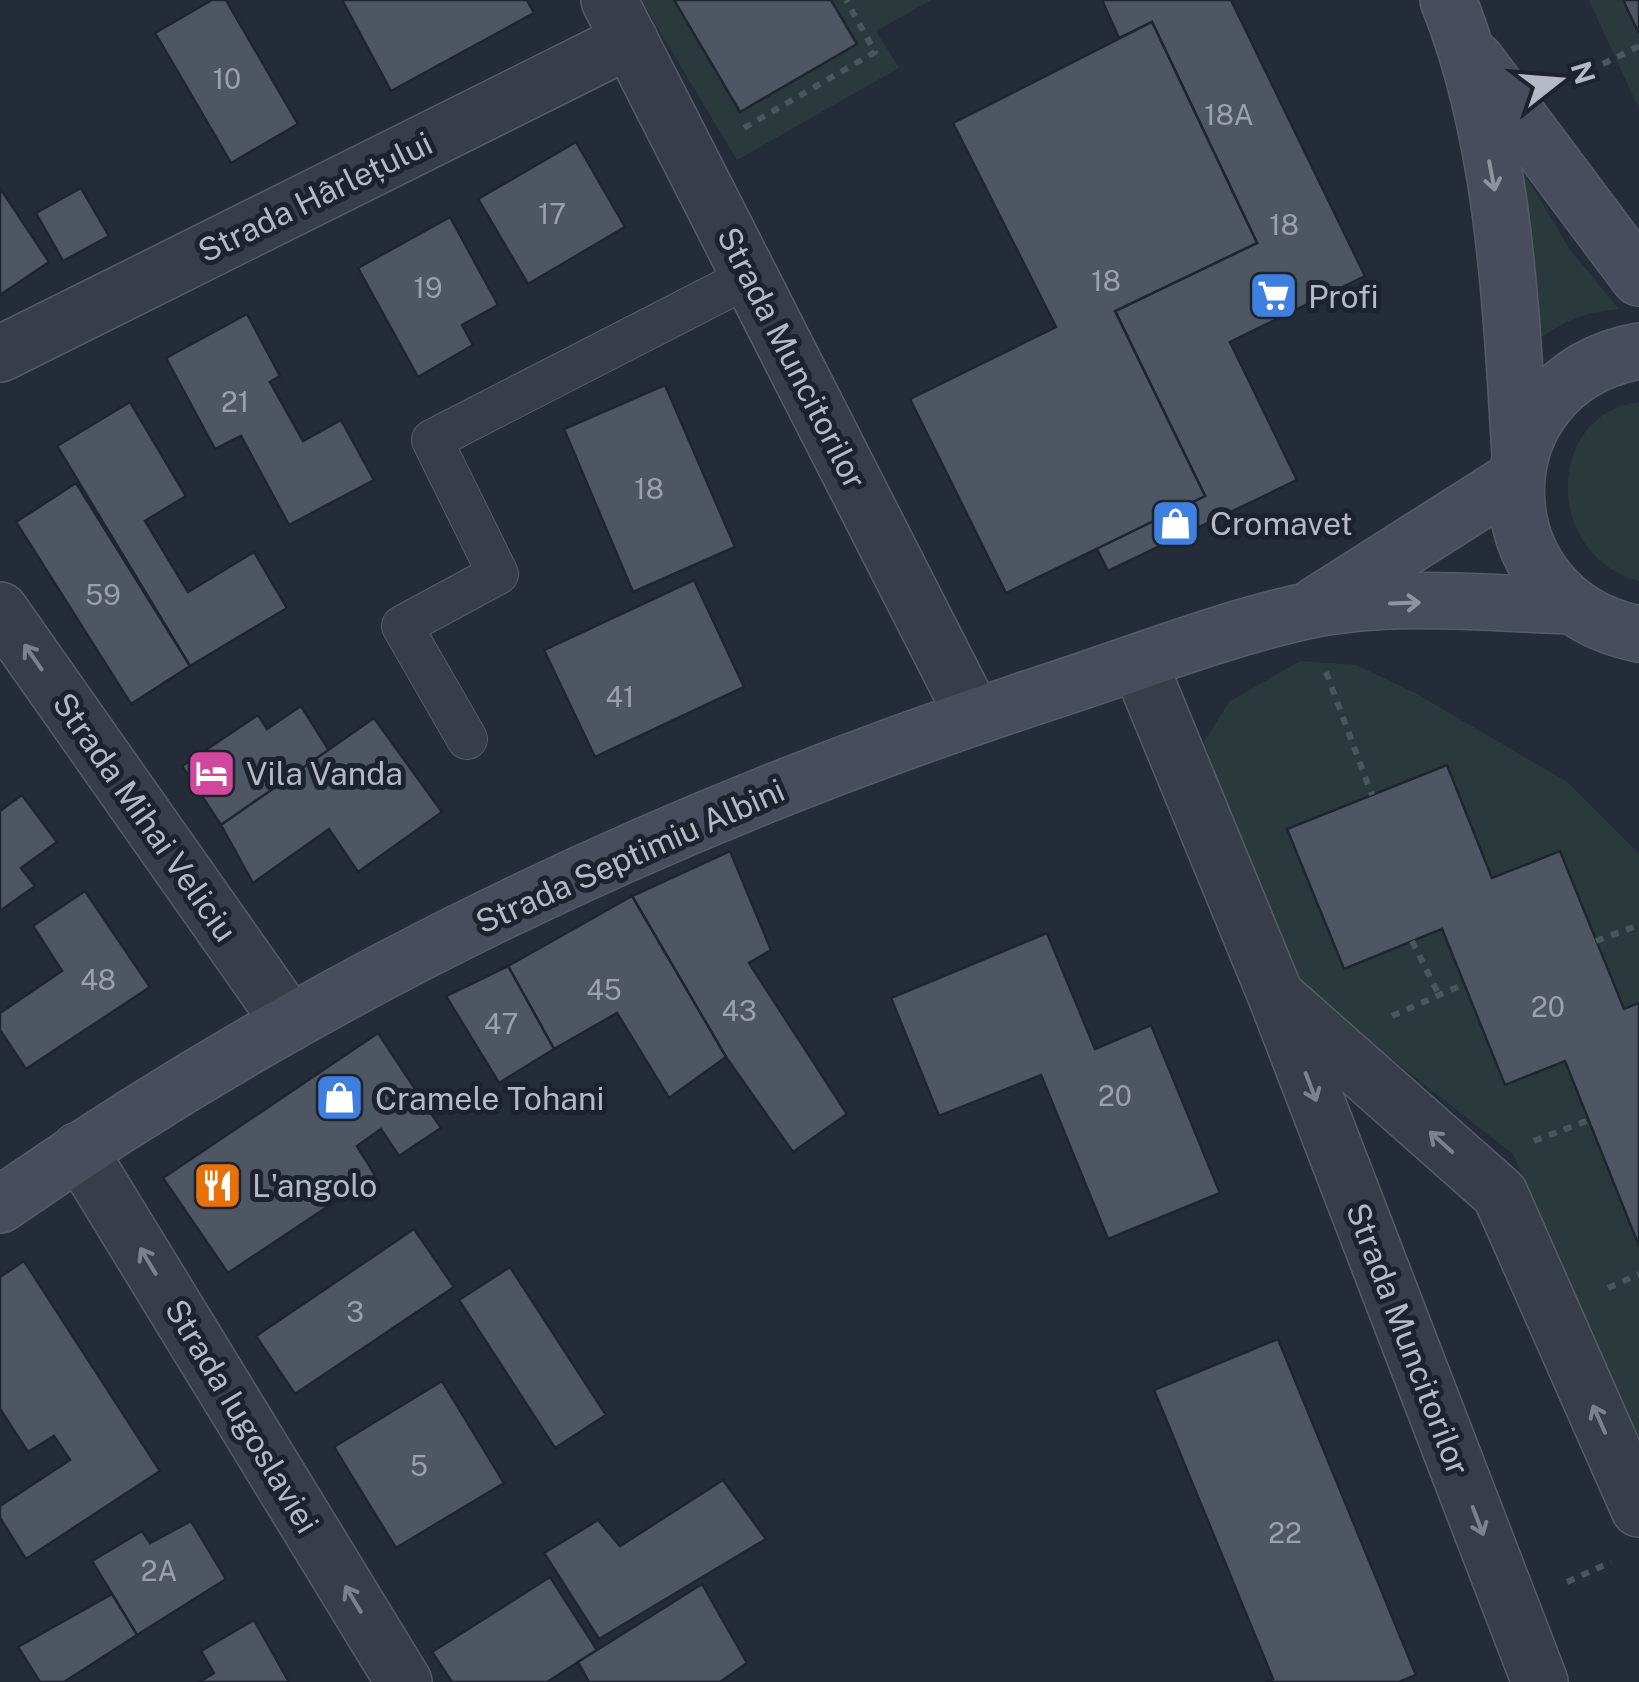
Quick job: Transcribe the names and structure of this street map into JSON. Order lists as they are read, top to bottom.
{
  "streets": {
    "street": [
      "Strada Hârlețului",
      "Strada Muncitorilor",
      "Strada Mihai Veliciu",
      "Strada Septimiu Albini",
      "Strada Iugoslaviei"
    ]
  },
  "crossings": [
    ["Strada Hârlețului", "Strada Muncitorilor"],
    ["Strada Muncitorilor", "Strada Septimiu Albini"],
    ["Strada Mihai Veliciu", "Strada Septimiu Albini"],
    ["Strada Septimiu Albini", "Strada Iugoslaviei"]
  ],
  "one_way": ["Strada Mihai Veliciu", "Strada Iugoslaviei"],
  "places": {
    "supermarket": ["Profi"],
    "shop": ["Cromavet", "Cramele Tohani"],
    "hotel": ["Vila Vanda"],
    "restaurant": ["L'angolo"]
  },
  "house_numbers": [
    "10",
    "18A",
    "17",
    "18",
    "18",
    "19",
    "21",
    "18",
    "59",
    "41",
    "48",
    "45",
    "20",
    "43",
    "47",
    "20",
    "3",
    "5",
    "22",
    "2A"
  ],
  "north": "right"
}
